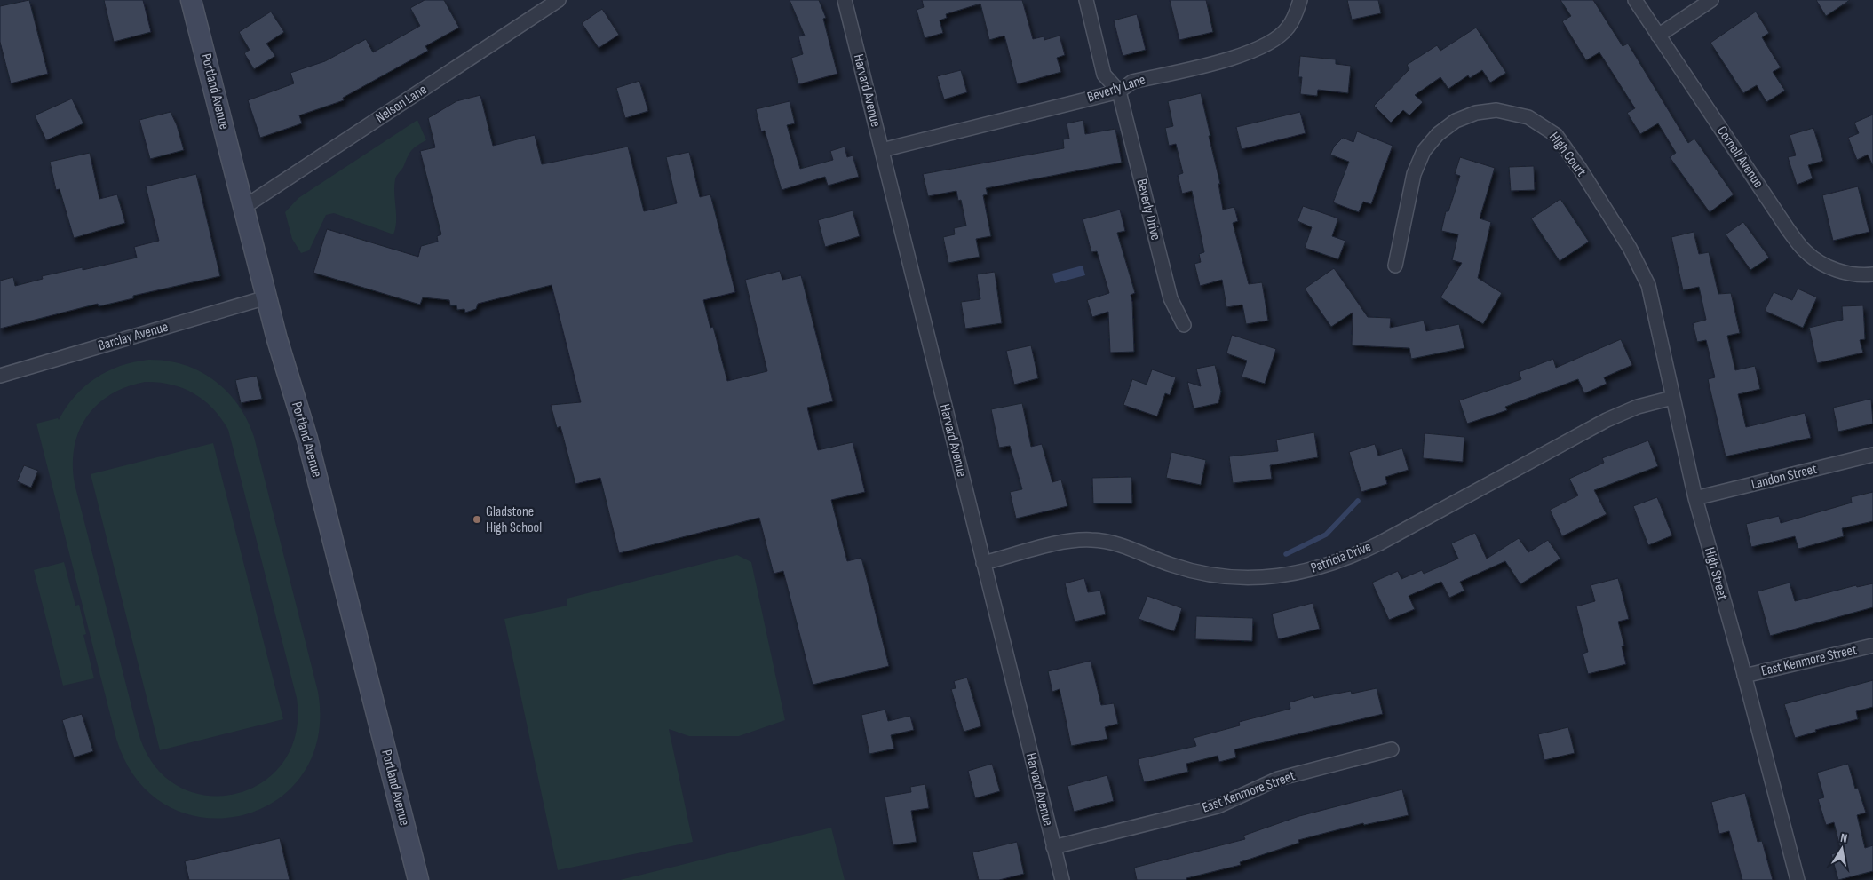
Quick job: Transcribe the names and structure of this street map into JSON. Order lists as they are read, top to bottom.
{
  "streets": {
    "street": [
      "Beverly Lane",
      "Harvard Avenue",
      "Portland Avenue",
      "Nelson Lane",
      "High Court",
      "Cornell Avenue",
      "Beverly Drive",
      "Barclay Avenue",
      "Landon Street",
      "Patricia Drive",
      "High Street",
      "East Kenmore Street"
    ]
  },
  "crossings": [
    ["Beverly Lane", "Harvard Avenue"],
    ["Beverly Lane", "Beverly Drive"],
    ["Harvard Avenue", "Patricia Drive"],
    ["Harvard Avenue", "East Kenmore Street"],
    ["Portland Avenue", "Nelson Lane"],
    ["Portland Avenue", "Barclay Avenue"],
    ["High Court", "High Street"],
    ["Landon Street", "High Street"],
    ["Patricia Drive", "High Street"],
    ["High Street", "East Kenmore Street"]
  ],
  "places": ["Gladstone High School"],
  "north": "top"
}
